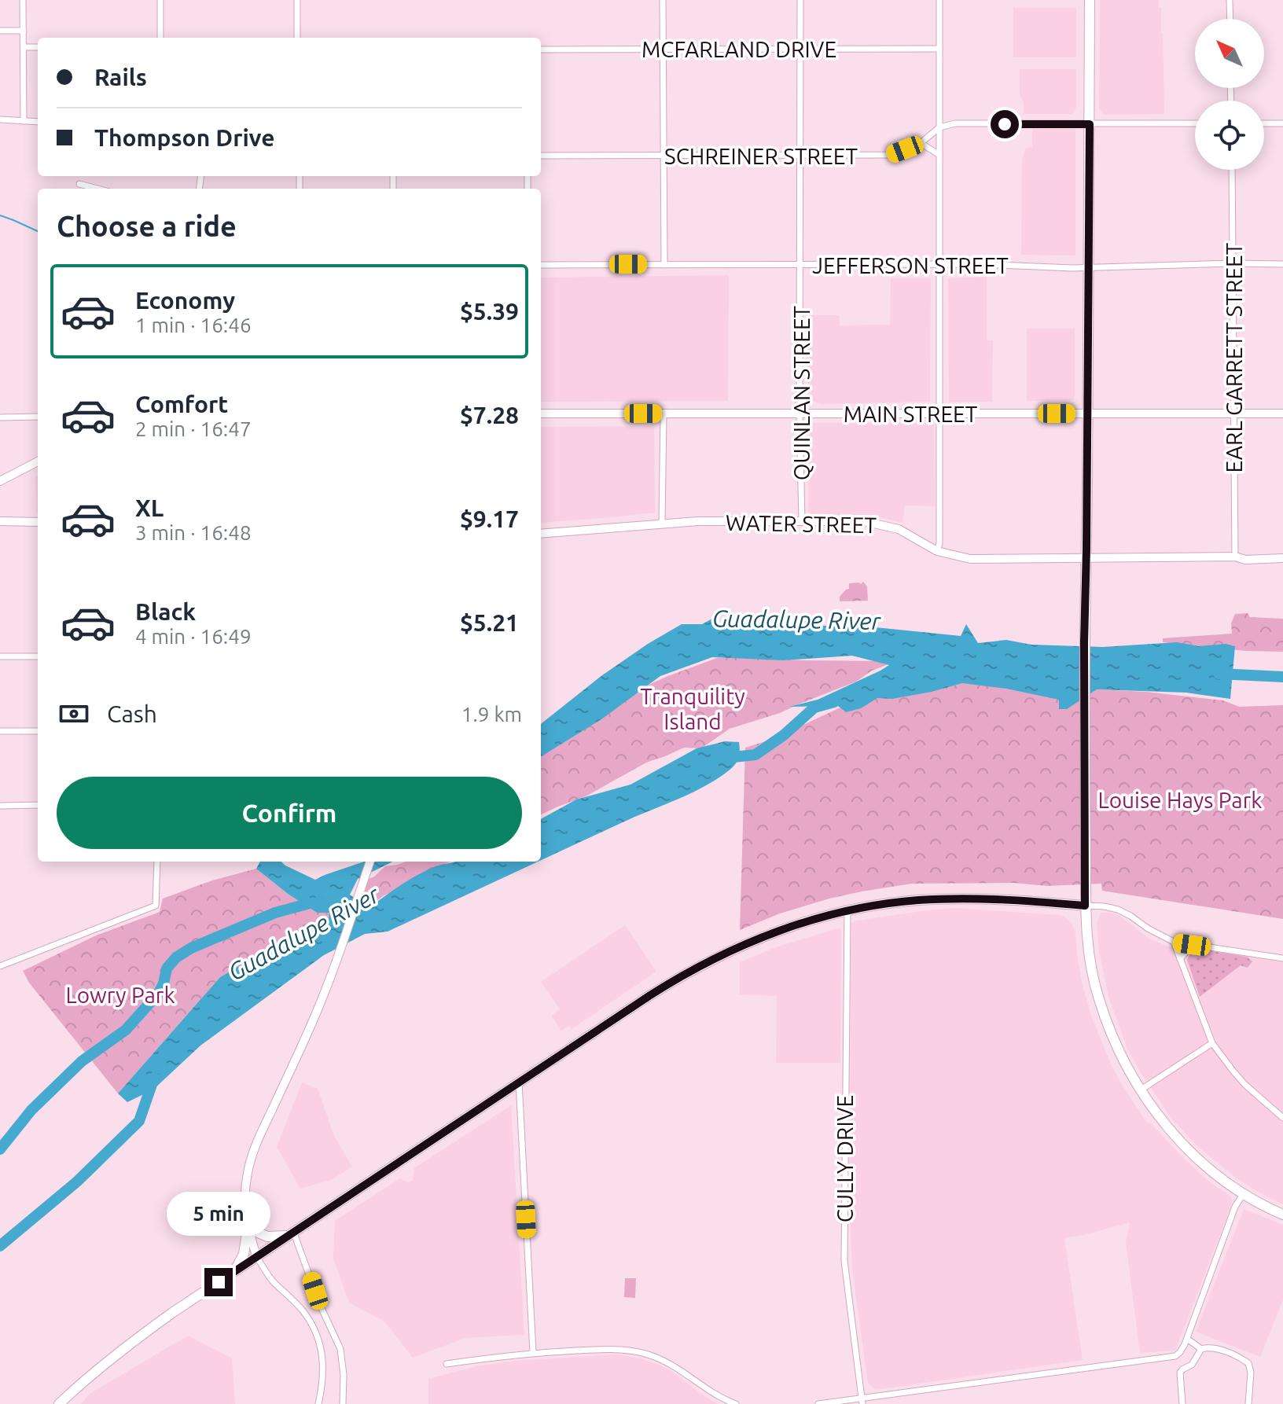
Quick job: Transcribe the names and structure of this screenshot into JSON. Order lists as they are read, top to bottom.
{
  "streets": {
    "street": [
      "MCFARLAND DRIVE",
      "SCHREINER STREET",
      "JEFFERSON STREET",
      "EARL GARRETT STREET",
      "QUINLAN STREET",
      "MAIN STREET",
      "WATER STREET",
      "CULLY DRIVE"
    ]
  },
  "crossings": [
    ["MCFARLAND DRIVE", "QUINLAN STREET"],
    ["SCHREINER STREET", "QUINLAN STREET"],
    ["JEFFERSON STREET", "EARL GARRETT STREET"],
    ["JEFFERSON STREET", "QUINLAN STREET"],
    ["EARL GARRETT STREET", "MAIN STREET"],
    ["EARL GARRETT STREET", "WATER STREET"],
    ["QUINLAN STREET", "MAIN STREET"],
    ["QUINLAN STREET", "WATER STREET"]
  ],
  "water": ["Guadalupe River"],
  "parks": ["Tranquility Island", "Louise Hays Park", "Lowry Park"],
  "north": "top left",
  "page": {
    "banner": ["Rails", "Thompson Drive"],
    "heading": "Choose a ride",
    "list": [
      {
        "name": "Economy",
        "note": "1 min · 16:46",
        "value": "$5.39"
      },
      {
        "name": "Comfort",
        "note": "2 min · 16:47",
        "value": "$7.28"
      },
      {
        "name": "XL",
        "note": "3 min · 16:48",
        "value": "$9.17"
      },
      {
        "name": "Black",
        "note": "4 min · 16:49",
        "value": "$5.21"
      }
    ],
    "pay": ["Cash", "1.9 km"],
    "buttons": "Confirm",
    "bubble": "5 min"
  }
}
